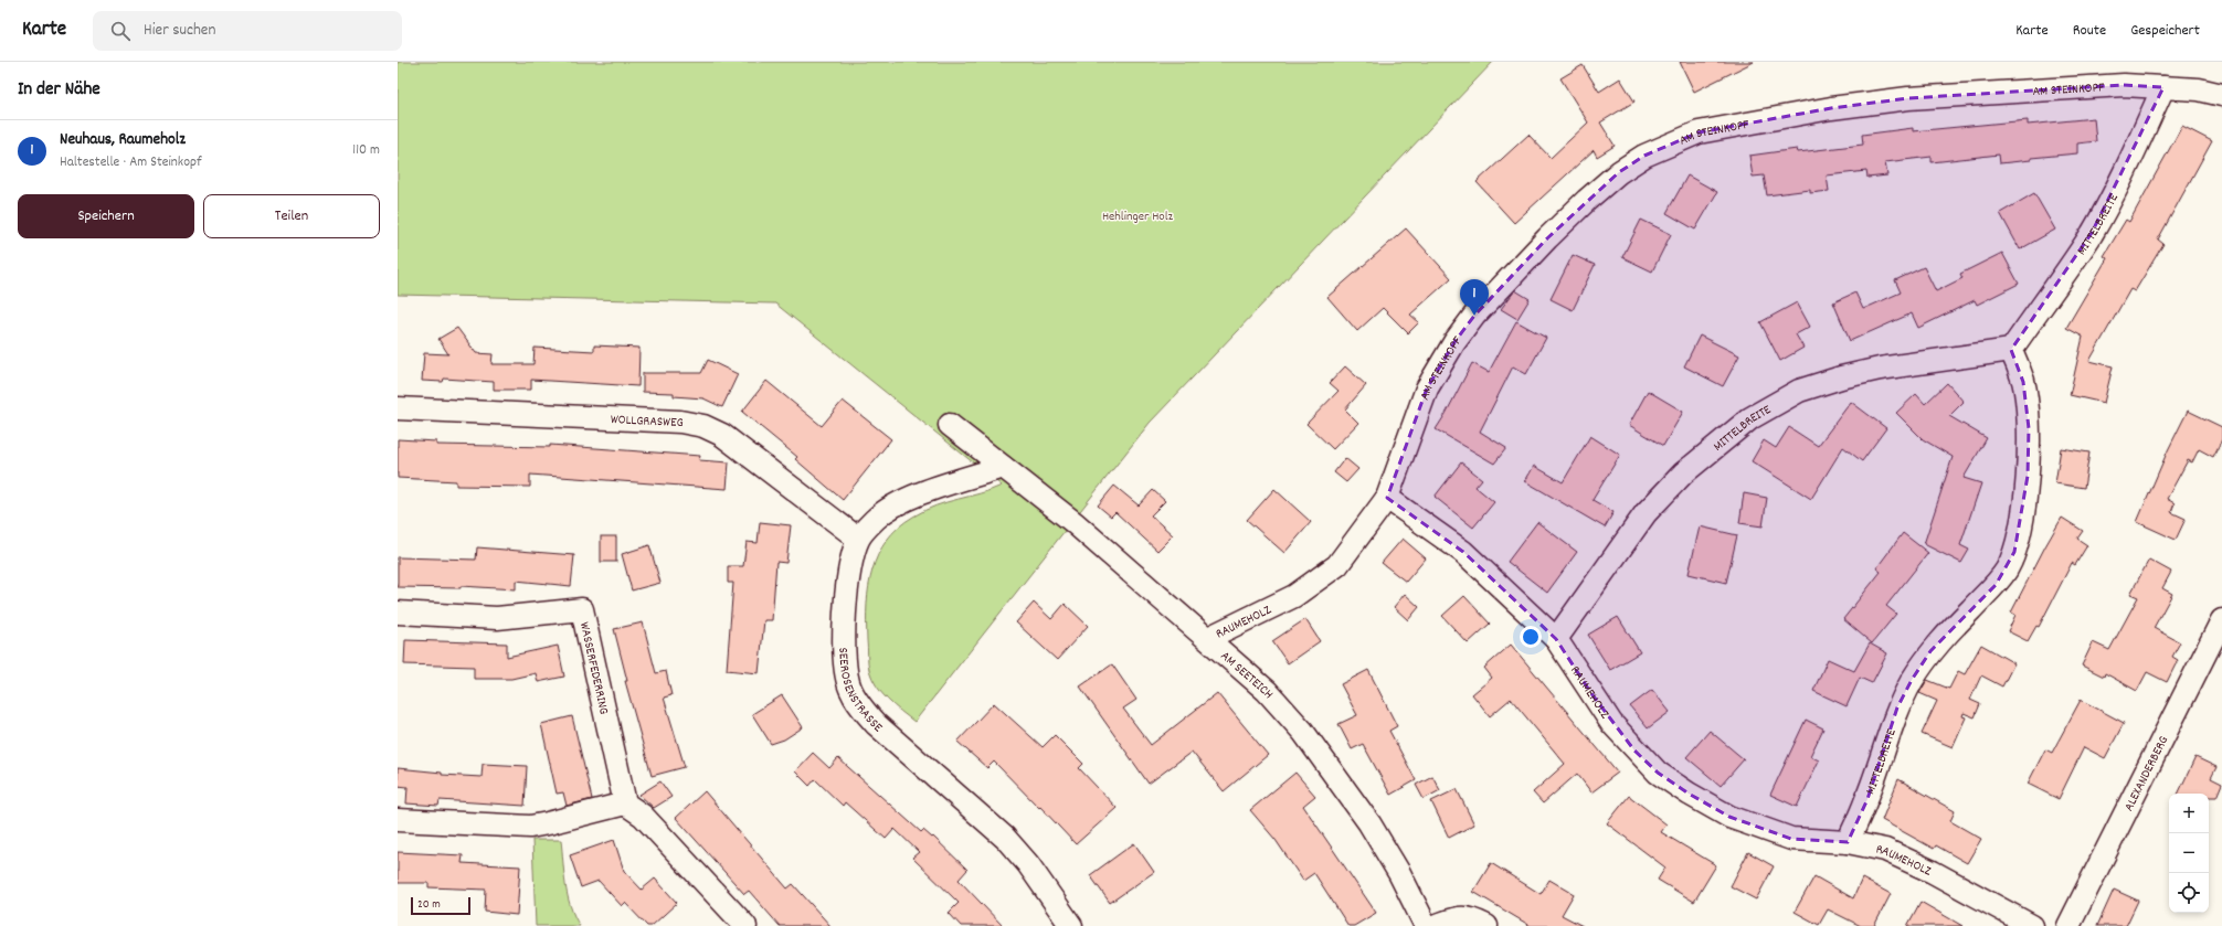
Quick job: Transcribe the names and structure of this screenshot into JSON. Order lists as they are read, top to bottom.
{
  "streets": {
    "street": [
      "AM STEINKOPF",
      "MITTELBREITE",
      "WOLLGRASWEG",
      "RAUMEHOLZ",
      "WASSERFEDERRING",
      "AM SEETEICH",
      "SEEROSENSTRASSE",
      "ALEXANDERBERG"
    ]
  },
  "crossings": [
    ["AM STEINKOPF", "MITTELBREITE"],
    ["AM STEINKOPF", "RAUMEHOLZ"],
    ["MITTELBREITE", "RAUMEHOLZ"],
    ["WOLLGRASWEG", "SEEROSENSTRASSE"],
    ["RAUMEHOLZ", "AM SEETEICH"],
    ["AM SEETEICH", "SEEROSENSTRASSE"]
  ],
  "parks": ["Hehlinger Holz"],
  "scale_bar": "20 m",
  "page": {
    "header": "Karte",
    "search": "Hier suchen",
    "nav": ["Karte", "Route", "Gespeichert"],
    "heading": "In der Nähe",
    "list": [
      {
        "mark": "1",
        "name": "Neuhaus, Raumeholz",
        "note": "Haltestelle · Am Steinkopf",
        "value": "110 m"
      }
    ],
    "buttons": ["Speichern", "Teilen"],
    "pins": "1",
    "map_buttons": ["+", "−"],
    "scale": "20 m"
  }
}
